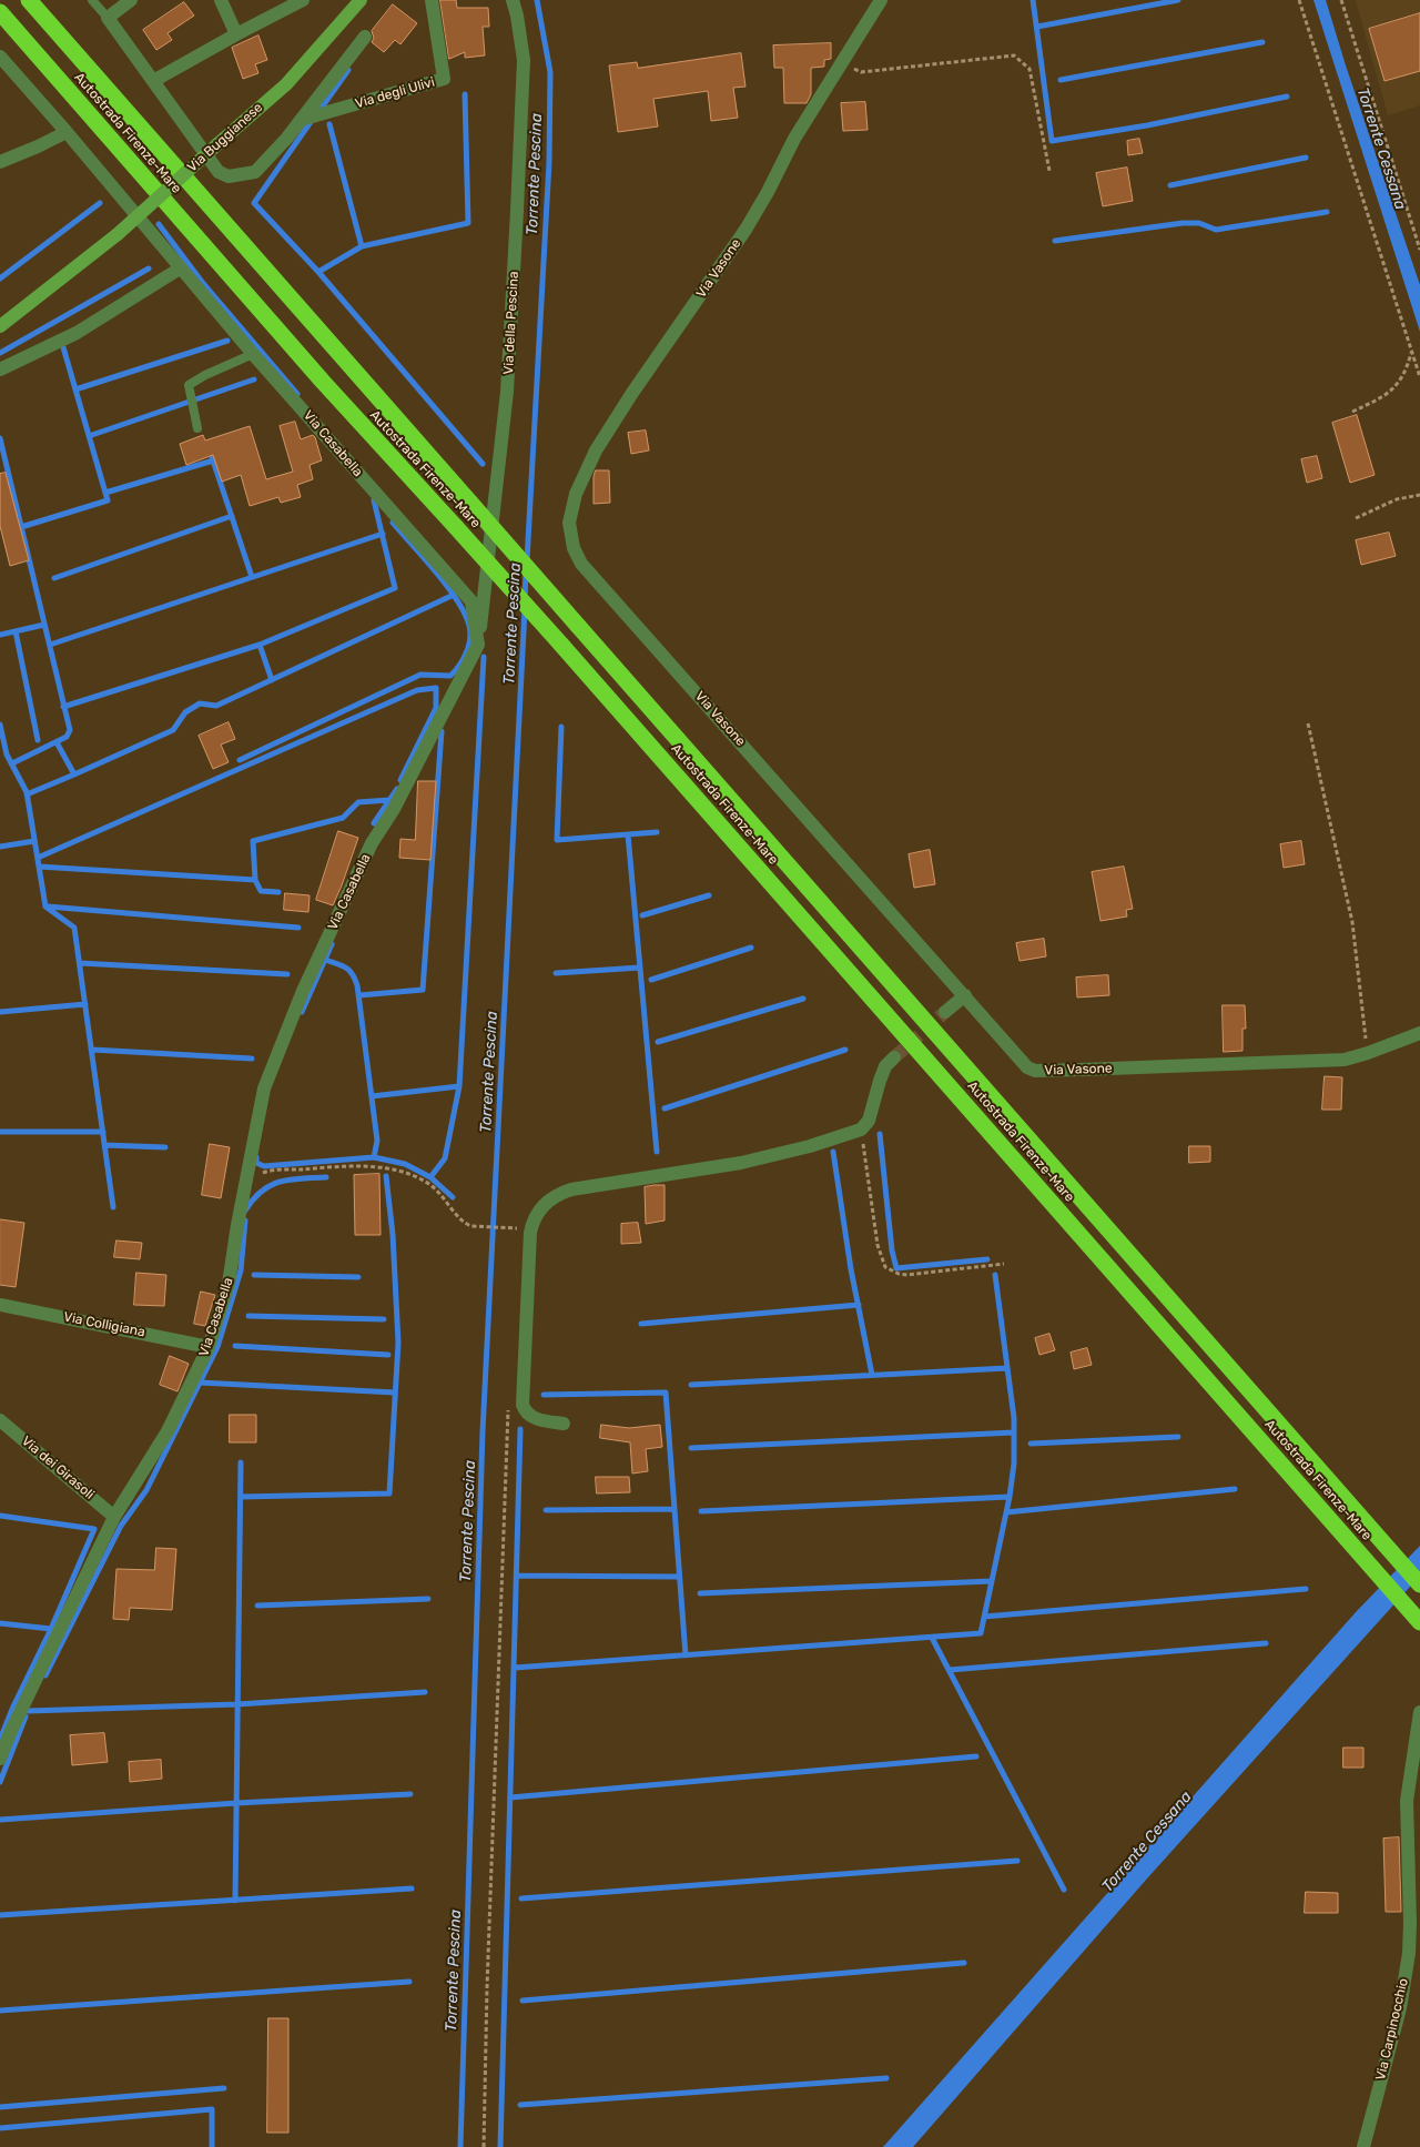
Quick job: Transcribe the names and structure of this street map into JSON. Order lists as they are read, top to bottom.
{
  "streets": {
    "highway": ["Autostrada Firenze-Mare"],
    "main road": ["Via Buggianese"],
    "street": [
      "Via degli Ulivi",
      "Via Vasone",
      "Via della Pescina",
      "Via Casabella",
      "Via Colligiana",
      "Via dei Girasoli",
      "Via Carpinocchio"
    ]
  },
  "crossings": [
    ["Via della Pescina", "Via Casabella"],
    ["Via Casabella", "Via Colligiana"],
    ["Via Casabella", "Via dei Girasoli"]
  ],
  "water": ["Torrente Cessana", "Torrente Pescina"]
}
